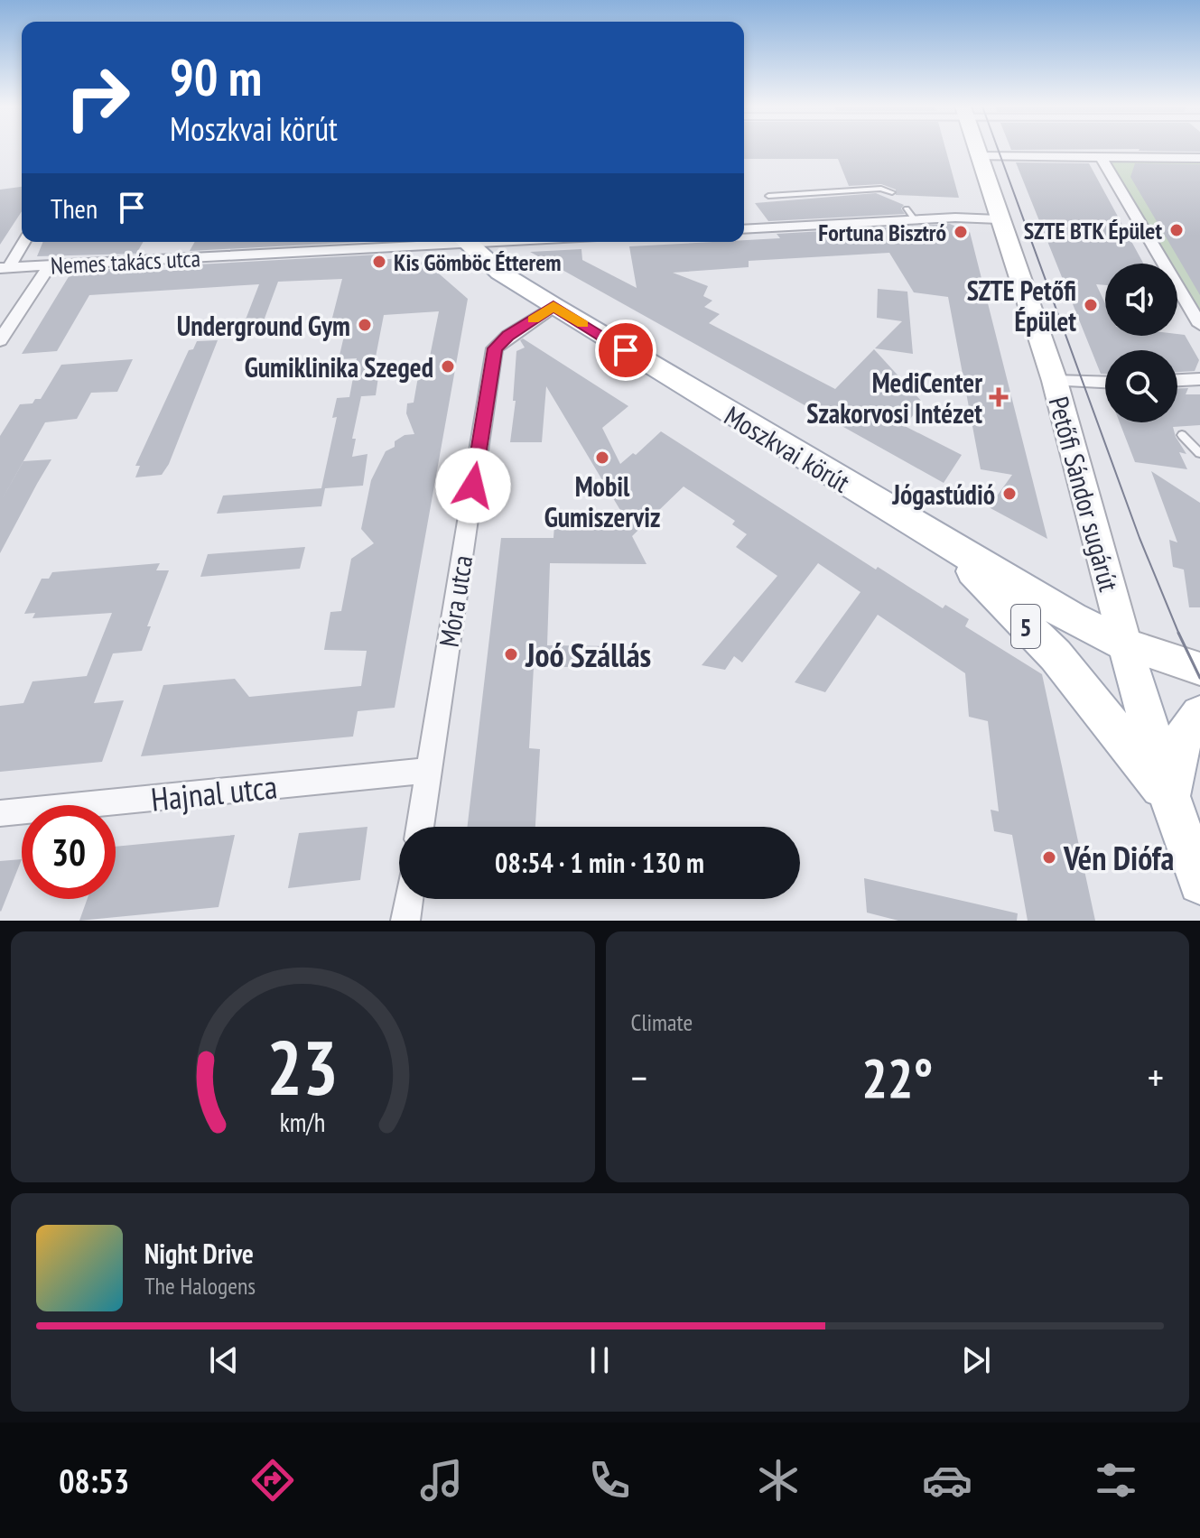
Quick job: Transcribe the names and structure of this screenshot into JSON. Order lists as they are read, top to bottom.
{
  "streets": {
    "main road": ["Moszkvai körút", "Petőfi Sándor sugárút", "5"],
    "street": ["Nemes takács utca", "Móra utca", "Hajnal utca"]
  },
  "crossings": [
    ["Moszkvai körút", "Petőfi Sándor sugárút"],
    ["Moszkvai körút", "Móra utca"],
    ["Moszkvai körút", "5"],
    ["Petőfi Sándor sugárút", "5"],
    ["Móra utca", "Hajnal utca"]
  ],
  "places": {
    "other": [
      "SZTE BTK Épület",
      "Fortuna Bisztró",
      "Kis Gömböc Étterem",
      "SZTE Petőfi Épület",
      "Underground Gym",
      "Gumiklinika Szeged",
      "Mobil Gumiszerviz",
      "Jógastúdió",
      "Joó Szállás",
      "Vén Diófa"
    ],
    "health": ["MediCenter Szakorvosi Intézet"]
  },
  "page": {
    "turn": ["90 m", "Moszkvai körút"],
    "then": "Then",
    "limit": "30",
    "trip": "08:54 · 1 min · 130 m",
    "tile": "Climate",
    "heat": ["−", "22°", "+"],
    "song": ["Night Drive", "The Halogens"],
    "tabs": "08:53",
    "gauge": ["23", "km/h"]
  }
}
